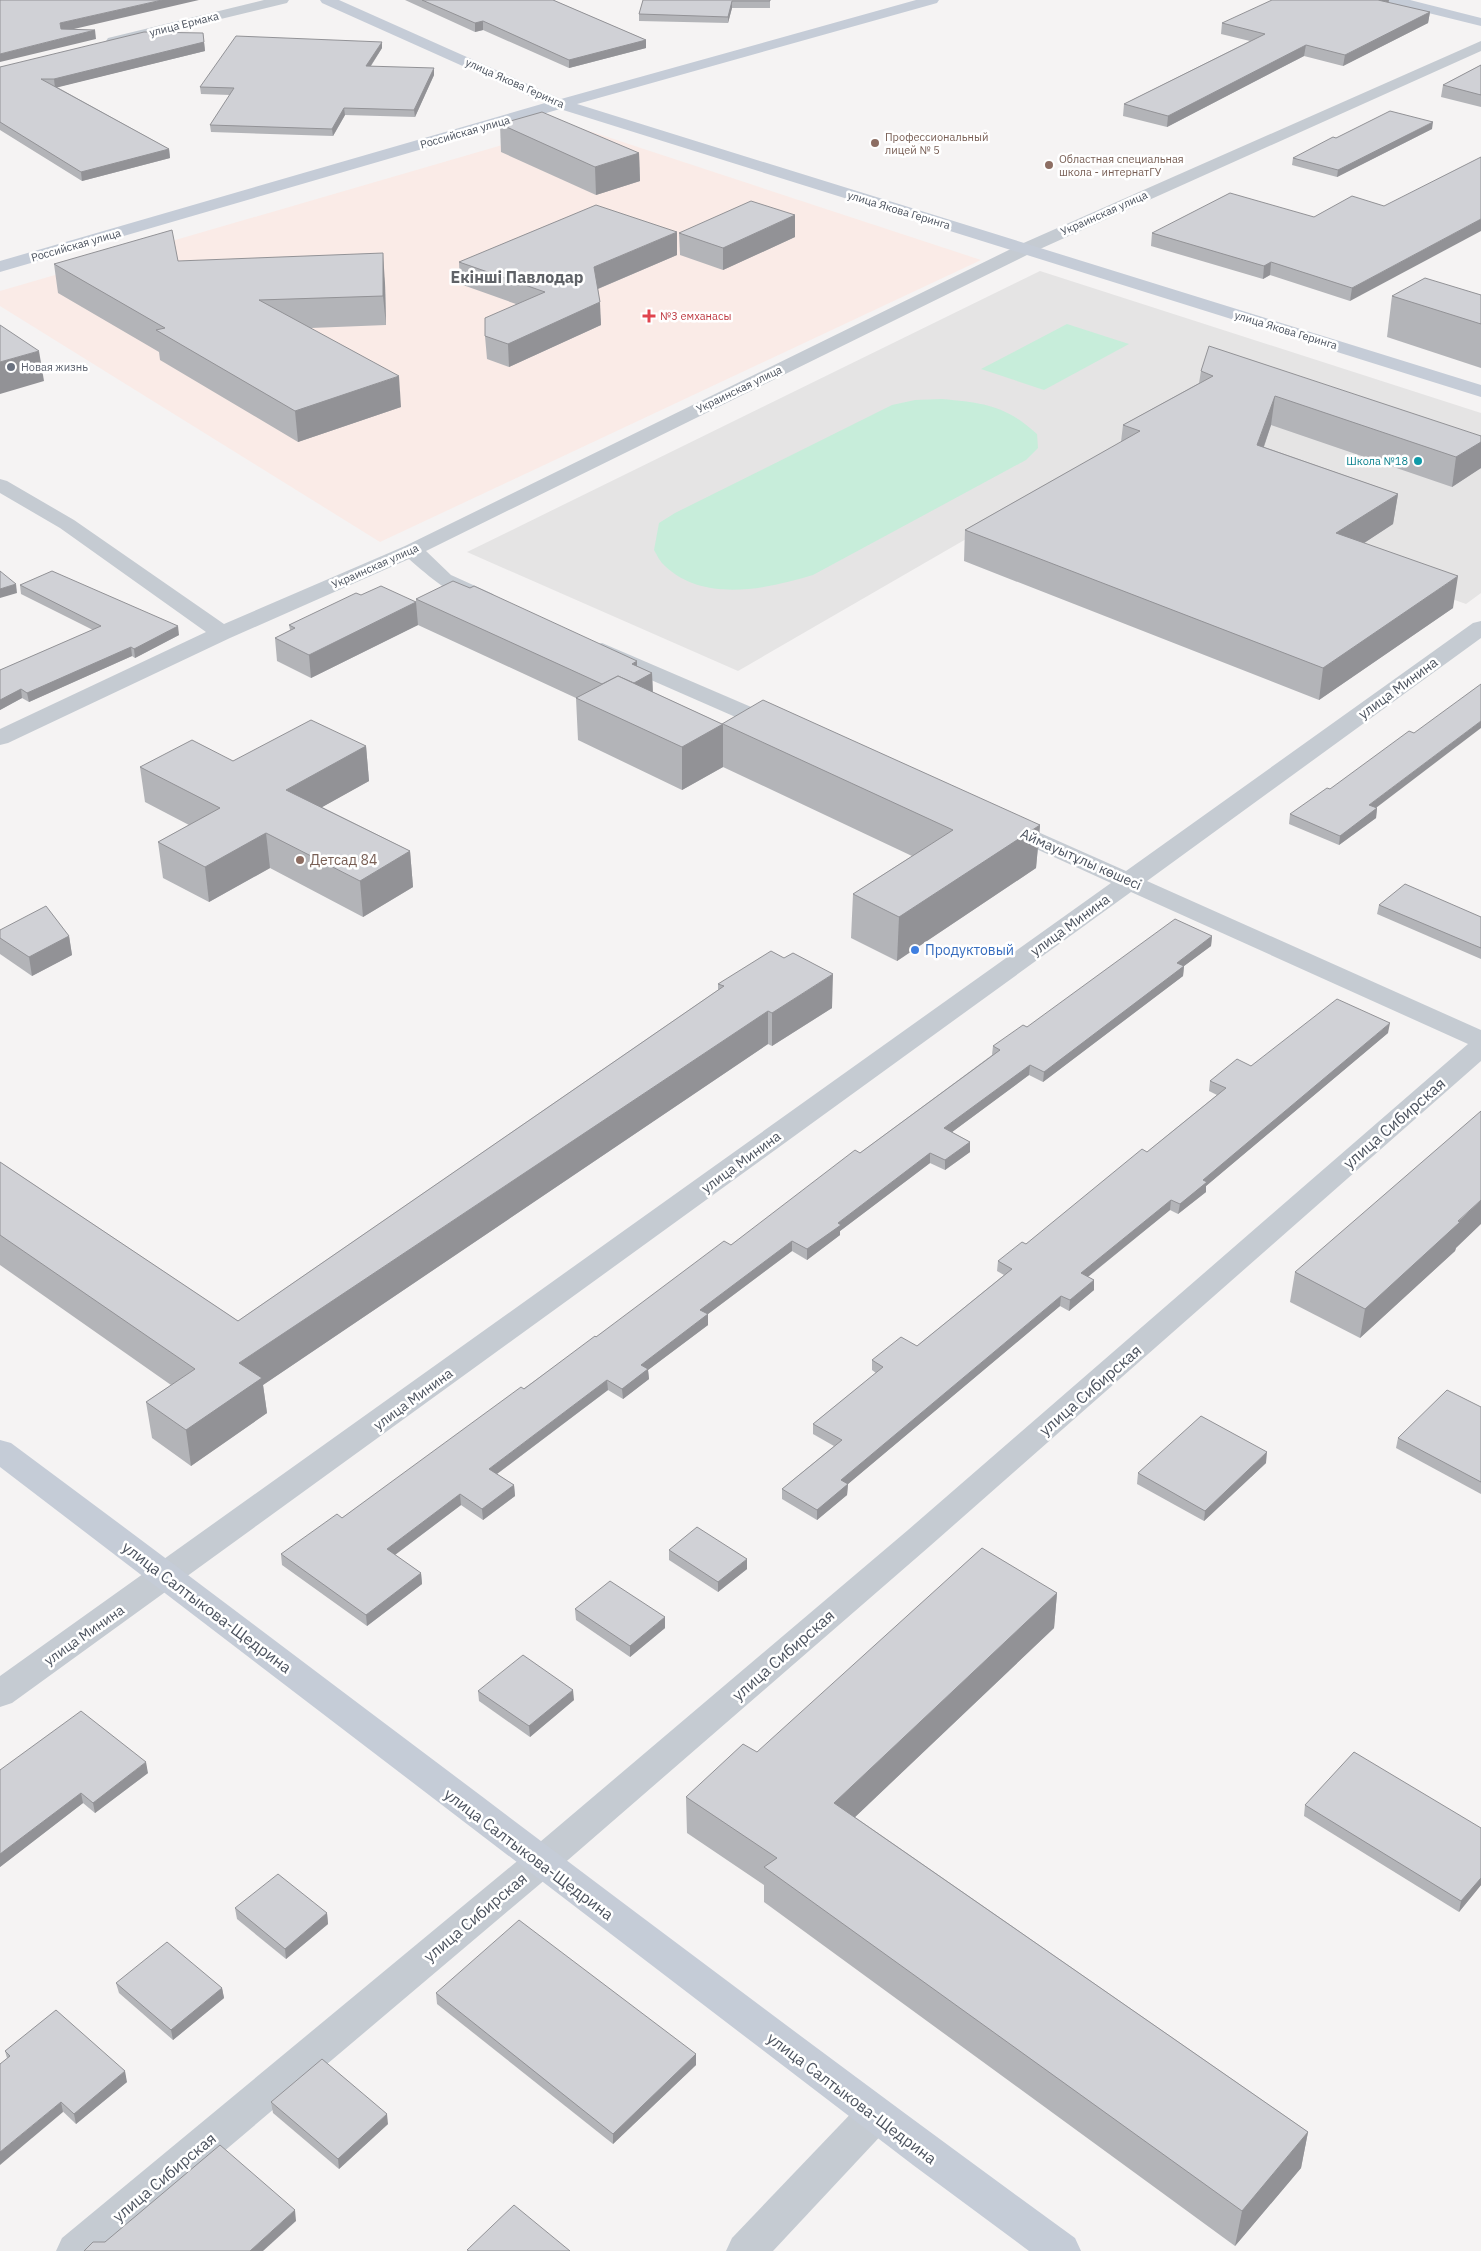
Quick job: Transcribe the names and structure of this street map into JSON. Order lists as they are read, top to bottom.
{
  "streets": {
    "street": [
      "улица Ермака",
      "улица Якова Геринга",
      "Российская улица",
      "Украинская улица",
      "улица Минина",
      "Аймауытұлы көшесі",
      "улица Сибирская",
      "улица Салтыкова-Щедрина"
    ]
  },
  "crossings": [
    ["улица Якова Геринга", "Российская улица"],
    ["улица Якова Геринга", "Украинская улица"],
    ["улица Минина", "Аймауытұлы көшесі"],
    ["улица Минина", "улица Салтыкова-Щедрина"],
    ["улица Сибирская", "улица Салтыкова-Щедрина"]
  ],
  "districts": ["Екінші Павлодар"],
  "places": {
    "other": [
      "Профессиональный лицей № 5",
      "Областная специальная школа - интернатГУ",
      "Новая жизнь",
      "Школа №18",
      "Детсад 84",
      "Продуктовый"
    ],
    "health": ["№3 емханасы"]
  }
}
